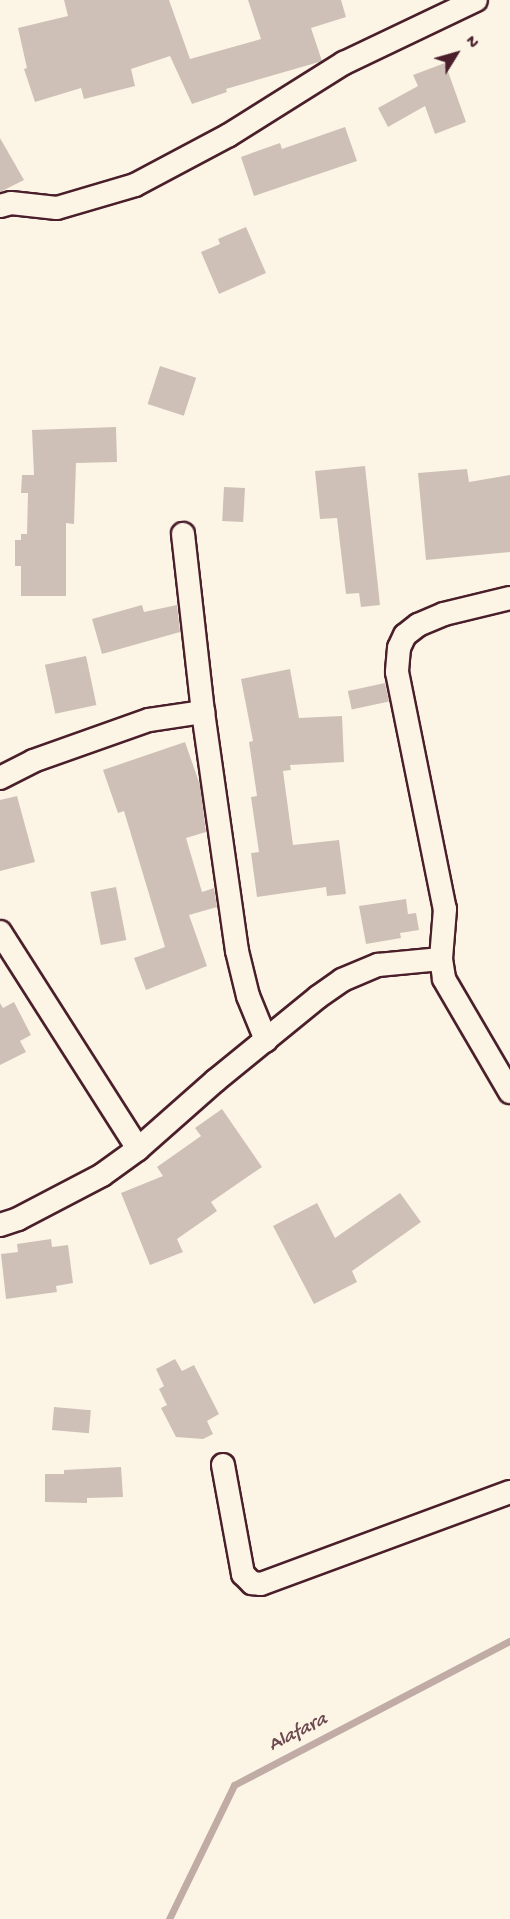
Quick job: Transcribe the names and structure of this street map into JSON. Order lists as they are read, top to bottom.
{
  "water": ["Alafara"],
  "north": "top right"
}
